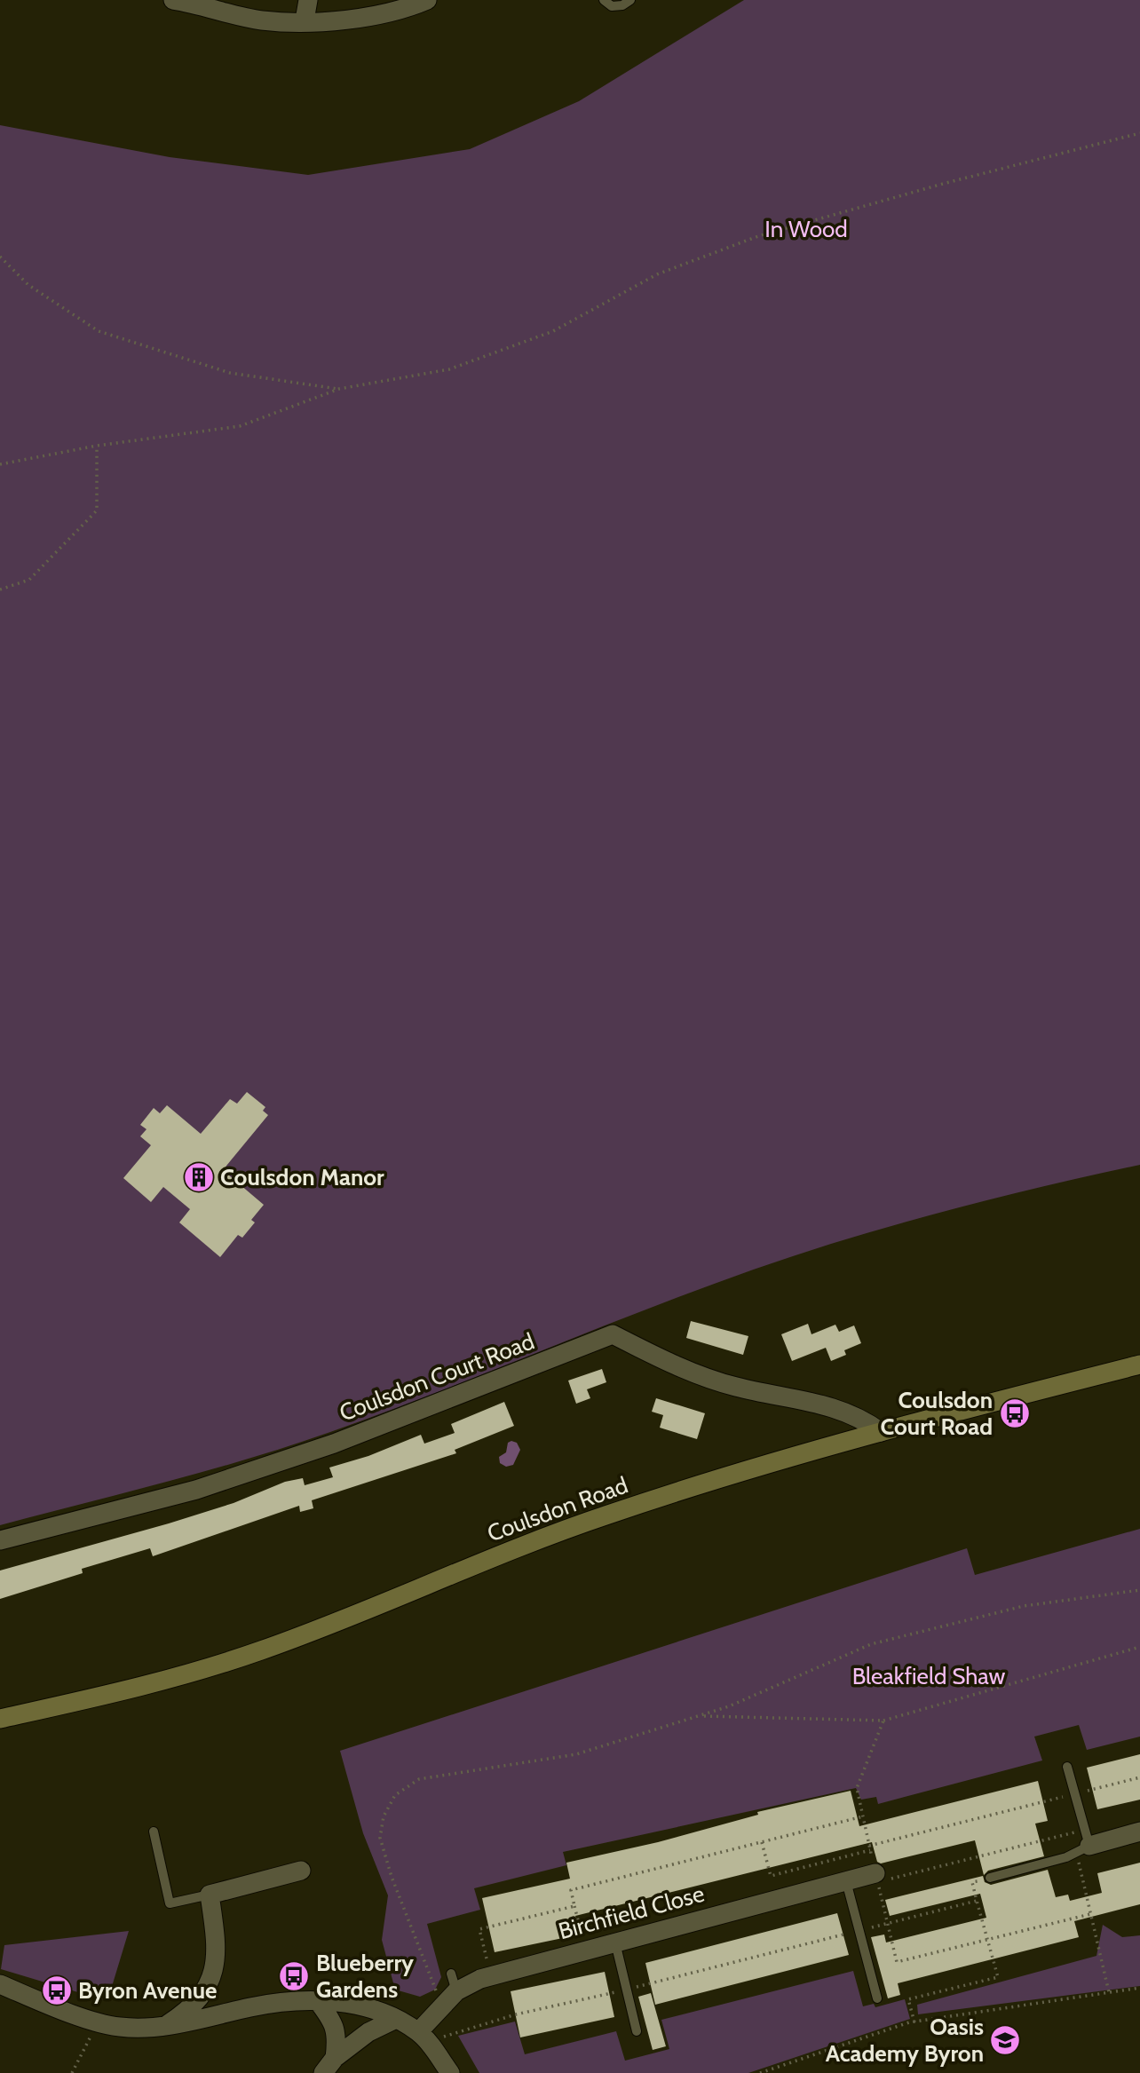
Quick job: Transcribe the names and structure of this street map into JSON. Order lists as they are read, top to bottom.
{
  "streets": {
    "main road": ["Coulsdon Road"],
    "street": ["Coulsdon Court Road", "Birchfield Close"]
  },
  "crossings": [
    ["Coulsdon Court Road", "Coulsdon Road"]
  ],
  "parks": ["In Wood", "Bleakfield Shaw"],
  "places": {
    "building": ["Coulsdon Manor"],
    "bus stop": ["Coulsdon Court Road", "Blueberry Gardens", "Byron Avenue"],
    "school or university": ["Oasis Academy Byron"]
  }
}
